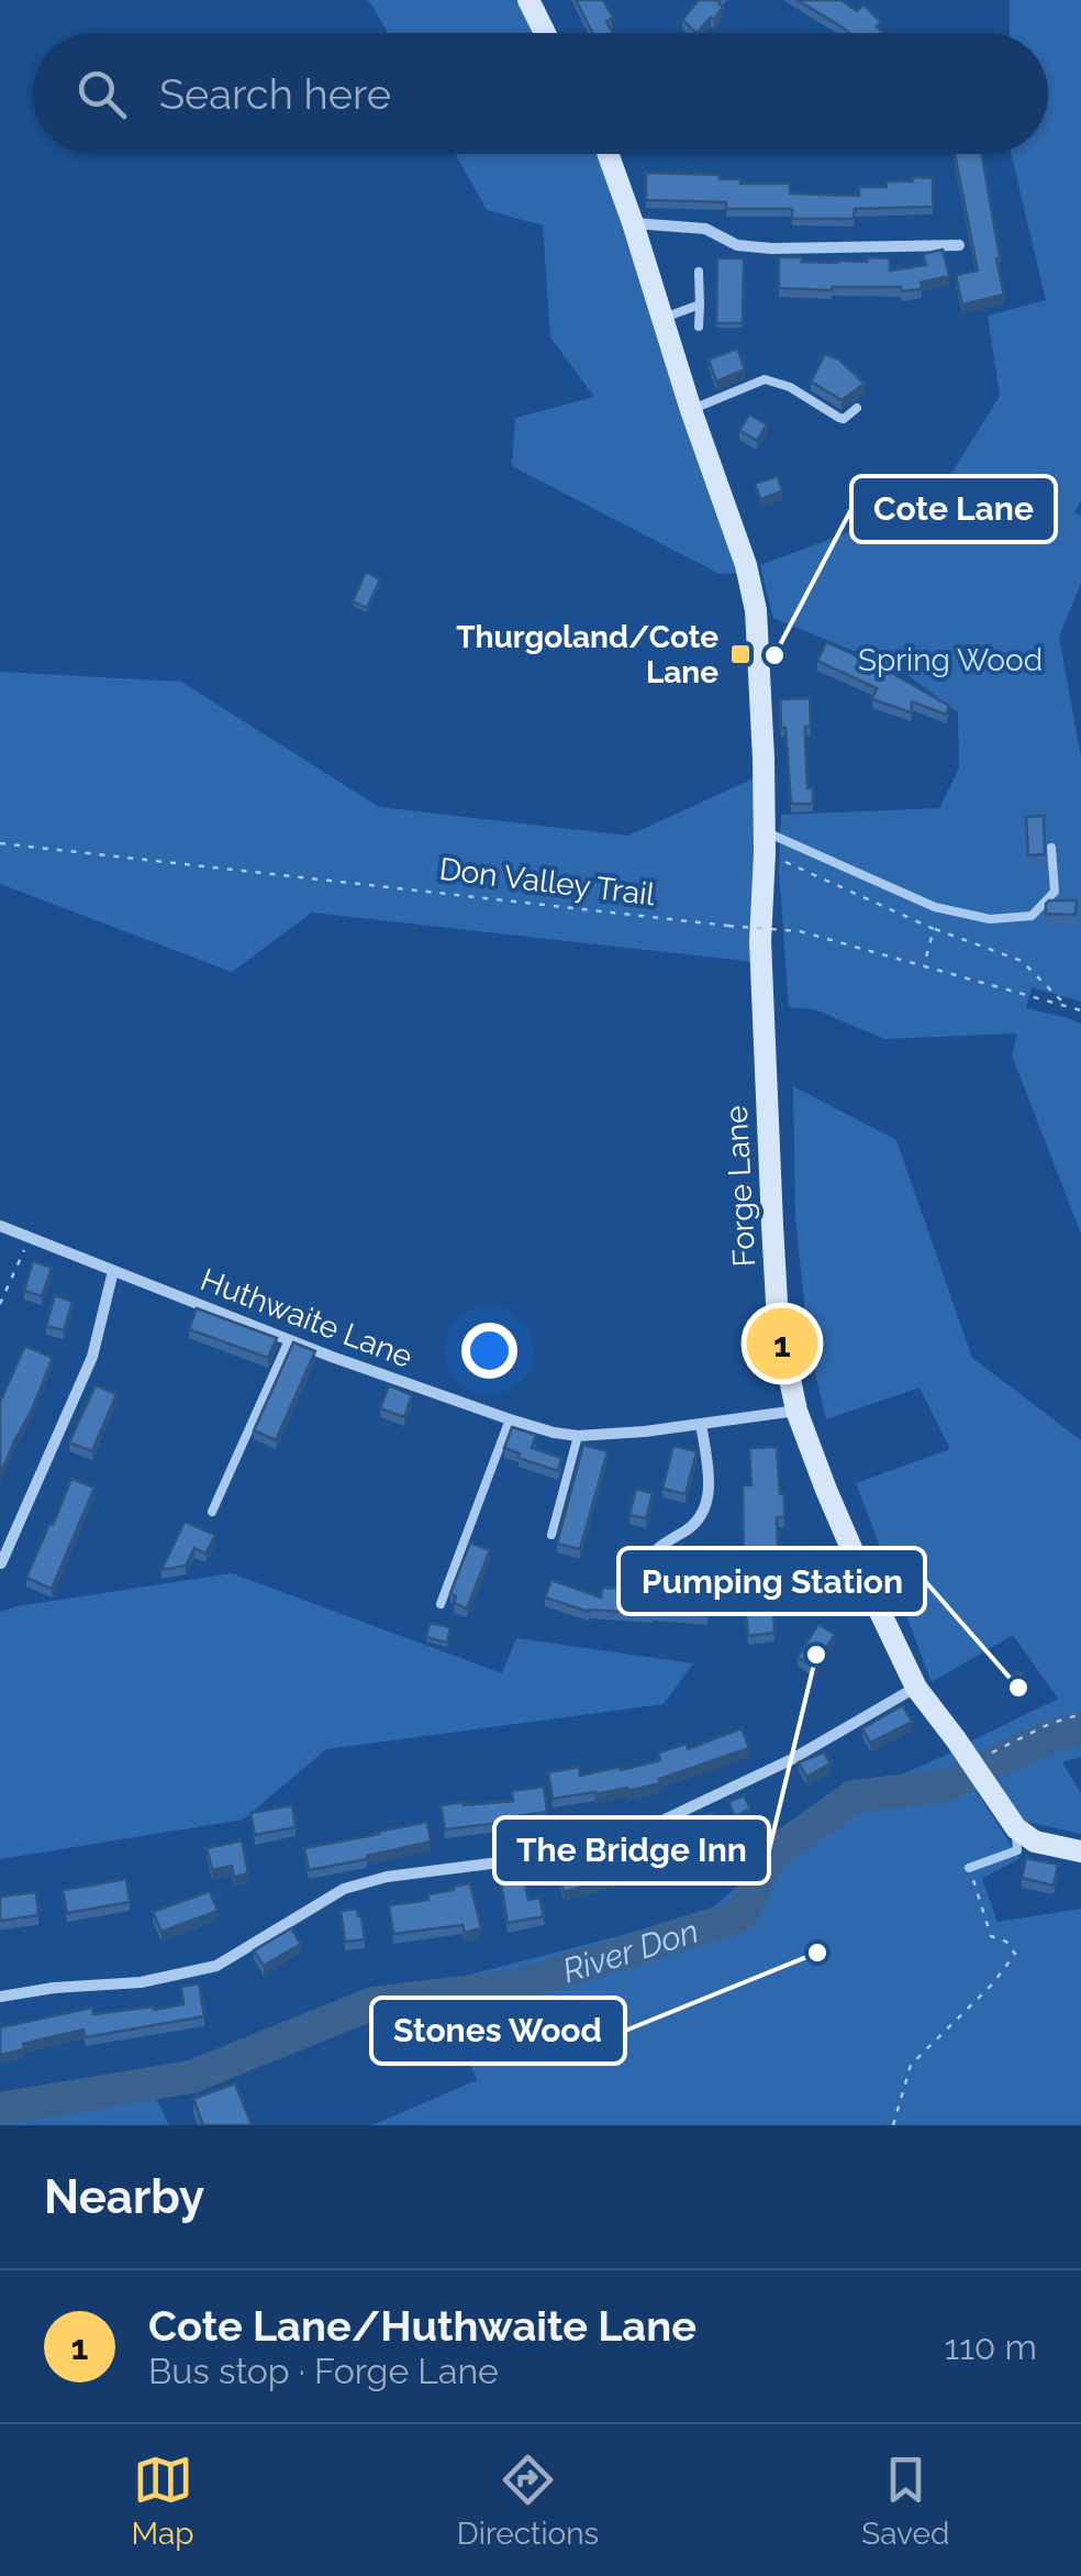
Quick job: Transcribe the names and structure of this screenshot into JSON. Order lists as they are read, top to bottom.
{
  "streets": {
    "street": ["Forge Lane", "Huthwaite Lane"],
    "path": ["Don Valley Trail"]
  },
  "crossings": [
    ["Forge Lane", "Huthwaite Lane"]
  ],
  "water": ["River Don"],
  "parks": ["Spring Wood"],
  "places": {
    "transit": ["Thurgoland/Cote Lane"],
    "other": [
      "Cote Lane",
      "The Bridge Inn",
      "Pumping Station",
      "Stones Wood"
    ]
  },
  "page": {
    "search": "Search here",
    "pins": "1",
    "heading": "Nearby",
    "list": [
      {
        "mark": "1",
        "name": "Cote Lane/Huthwaite Lane",
        "note": "Bus stop · Forge Lane",
        "value": "110 m"
      }
    ],
    "nav": ["Map", "Directions", "Saved"]
  }
}
